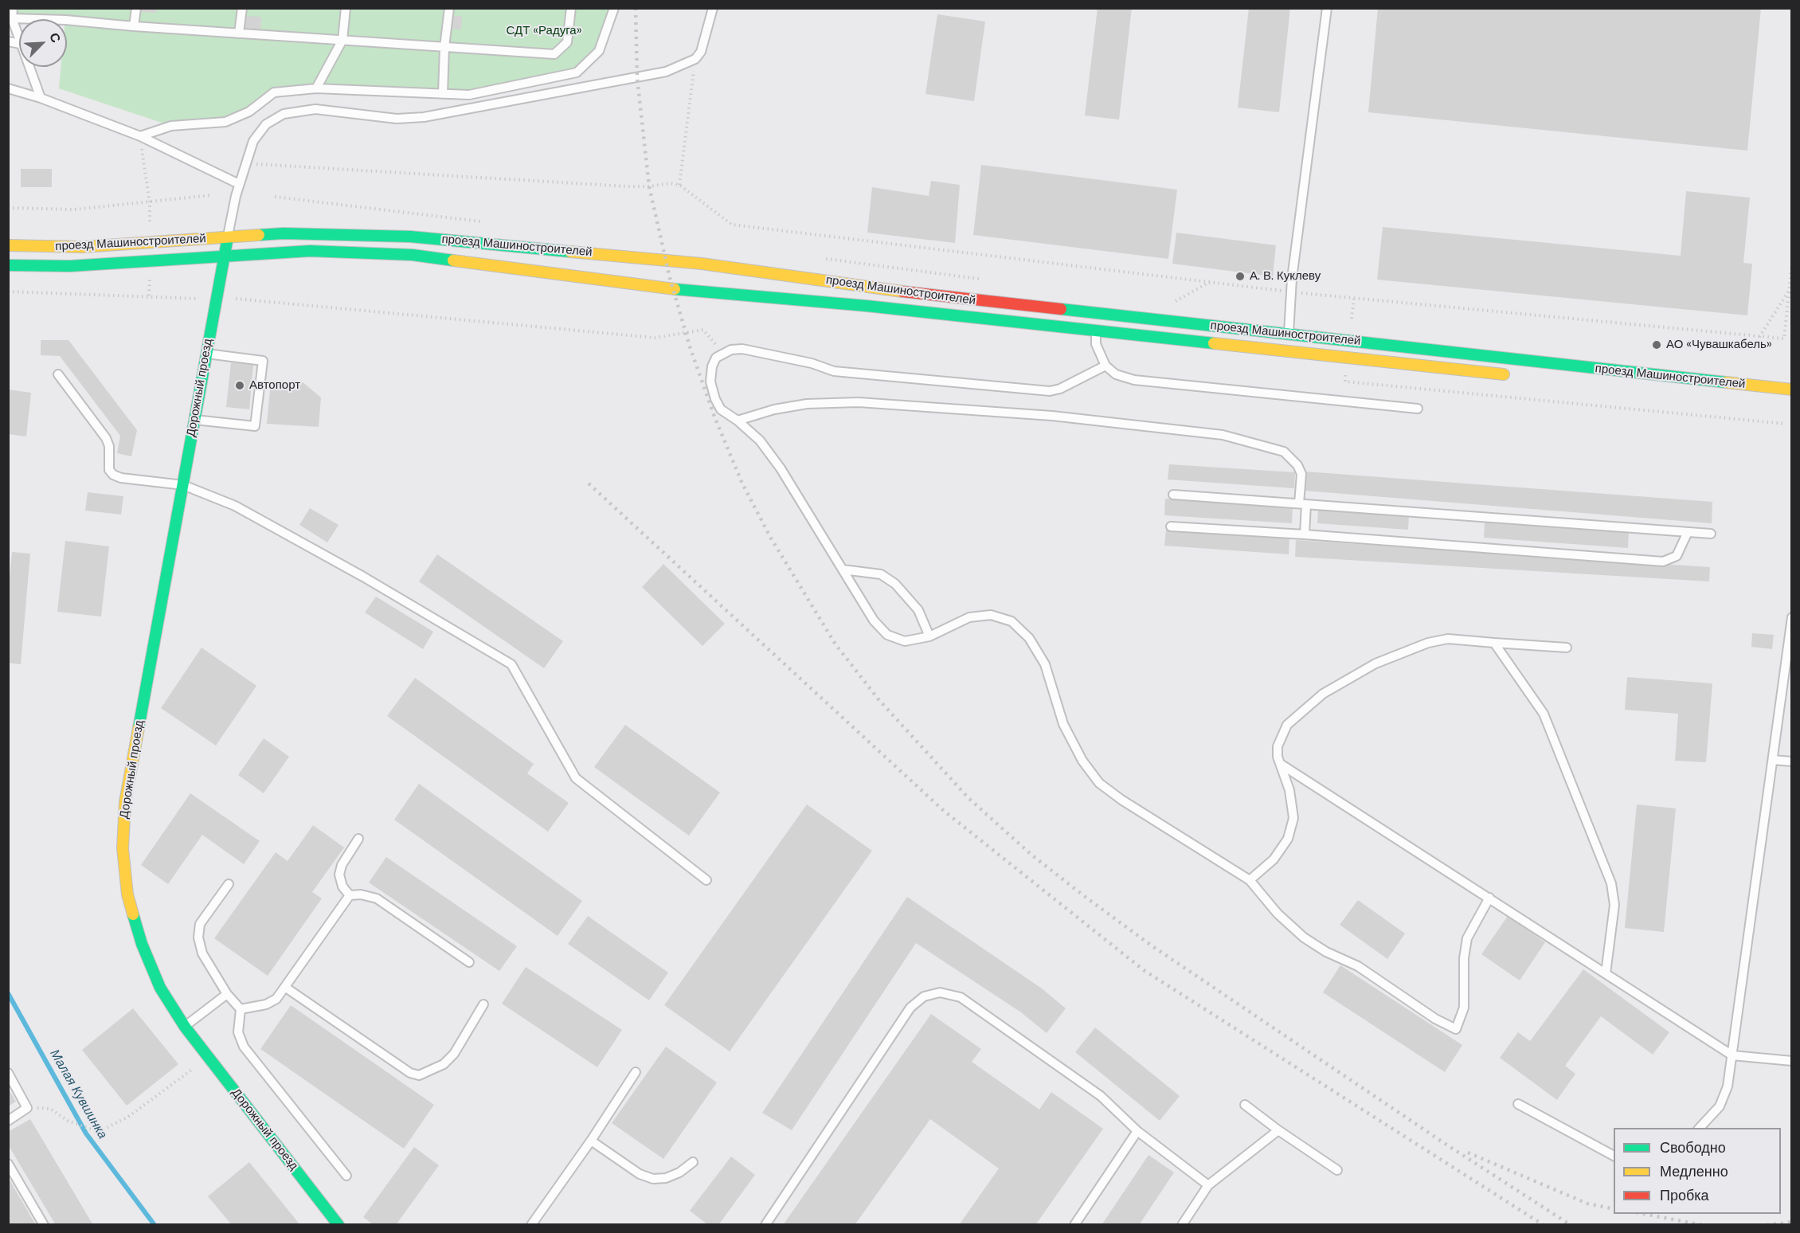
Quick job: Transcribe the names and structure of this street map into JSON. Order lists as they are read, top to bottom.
{
  "streets": {
    "main road": ["проезд Машиностроителей", "Дорожный проезд"]
  },
  "crossings": [
    ["проезд Машиностроителей", "Дорожный проезд"]
  ],
  "water": ["Малая Кувшинка"],
  "parks": ["СДТ «Радуга»"],
  "places": ["А. В. Куклеву", "АО «Чувашкабель»", "Автопорт"],
  "legend": ["Свободно", "Медленно", "Пробка"],
  "north": "top right"
}
